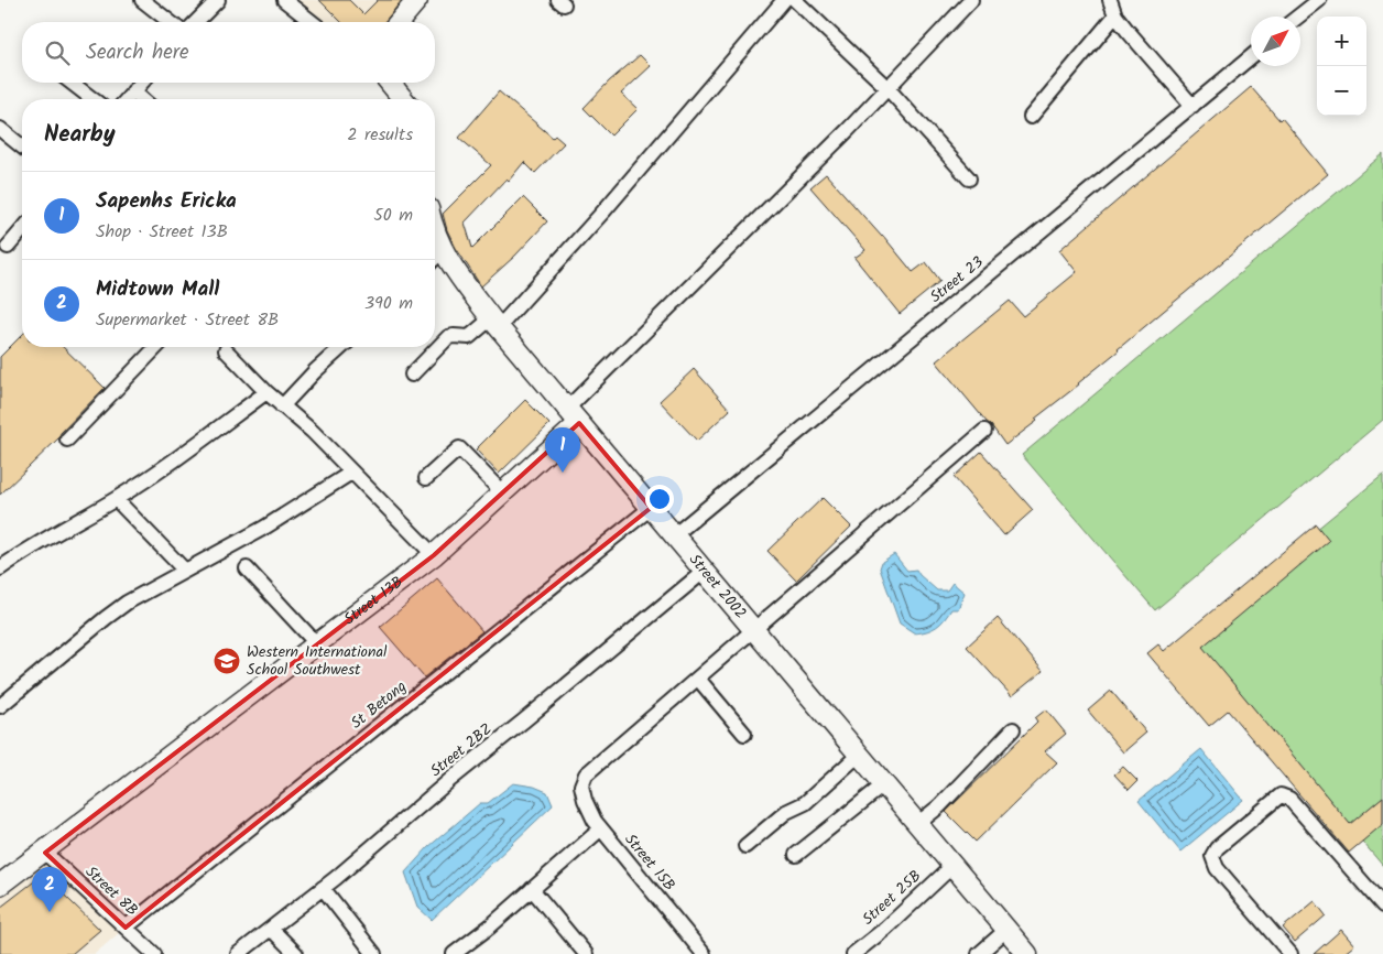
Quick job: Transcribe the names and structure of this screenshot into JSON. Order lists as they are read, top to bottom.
{
  "streets": {
    "street": [
      "Street 23",
      "Street 2002",
      "Street 13B",
      "St Betong",
      "Street 2BZ",
      "Street 15B",
      "Street 8B",
      "Street 25B"
    ]
  },
  "crossings": [
    ["Street 23", "Street 2002"],
    ["Street 2002", "Street 13B"],
    ["Street 2002", "St Betong"],
    ["Street 2002", "Street 2BZ"],
    ["Street 2002", "Street 25B"],
    ["Street 13B", "Street 8B"],
    ["St Betong", "Street 8B"]
  ],
  "places": {
    "school or university": ["Western International School Southwest"]
  },
  "north": "top right",
  "page": {
    "map_buttons": ["+", "−"],
    "search": "Search here",
    "heading": ["Nearby", "2 results"],
    "list": [
      {
        "mark": "1",
        "name": "Sapenhs Ericka",
        "note": "Shop · Street 13B",
        "value": "50 m"
      },
      {
        "mark": "2",
        "name": "Midtown Mall",
        "note": "Supermarket · Street 8B",
        "value": "390 m"
      }
    ],
    "pins": ["1", "2"]
  }
}
